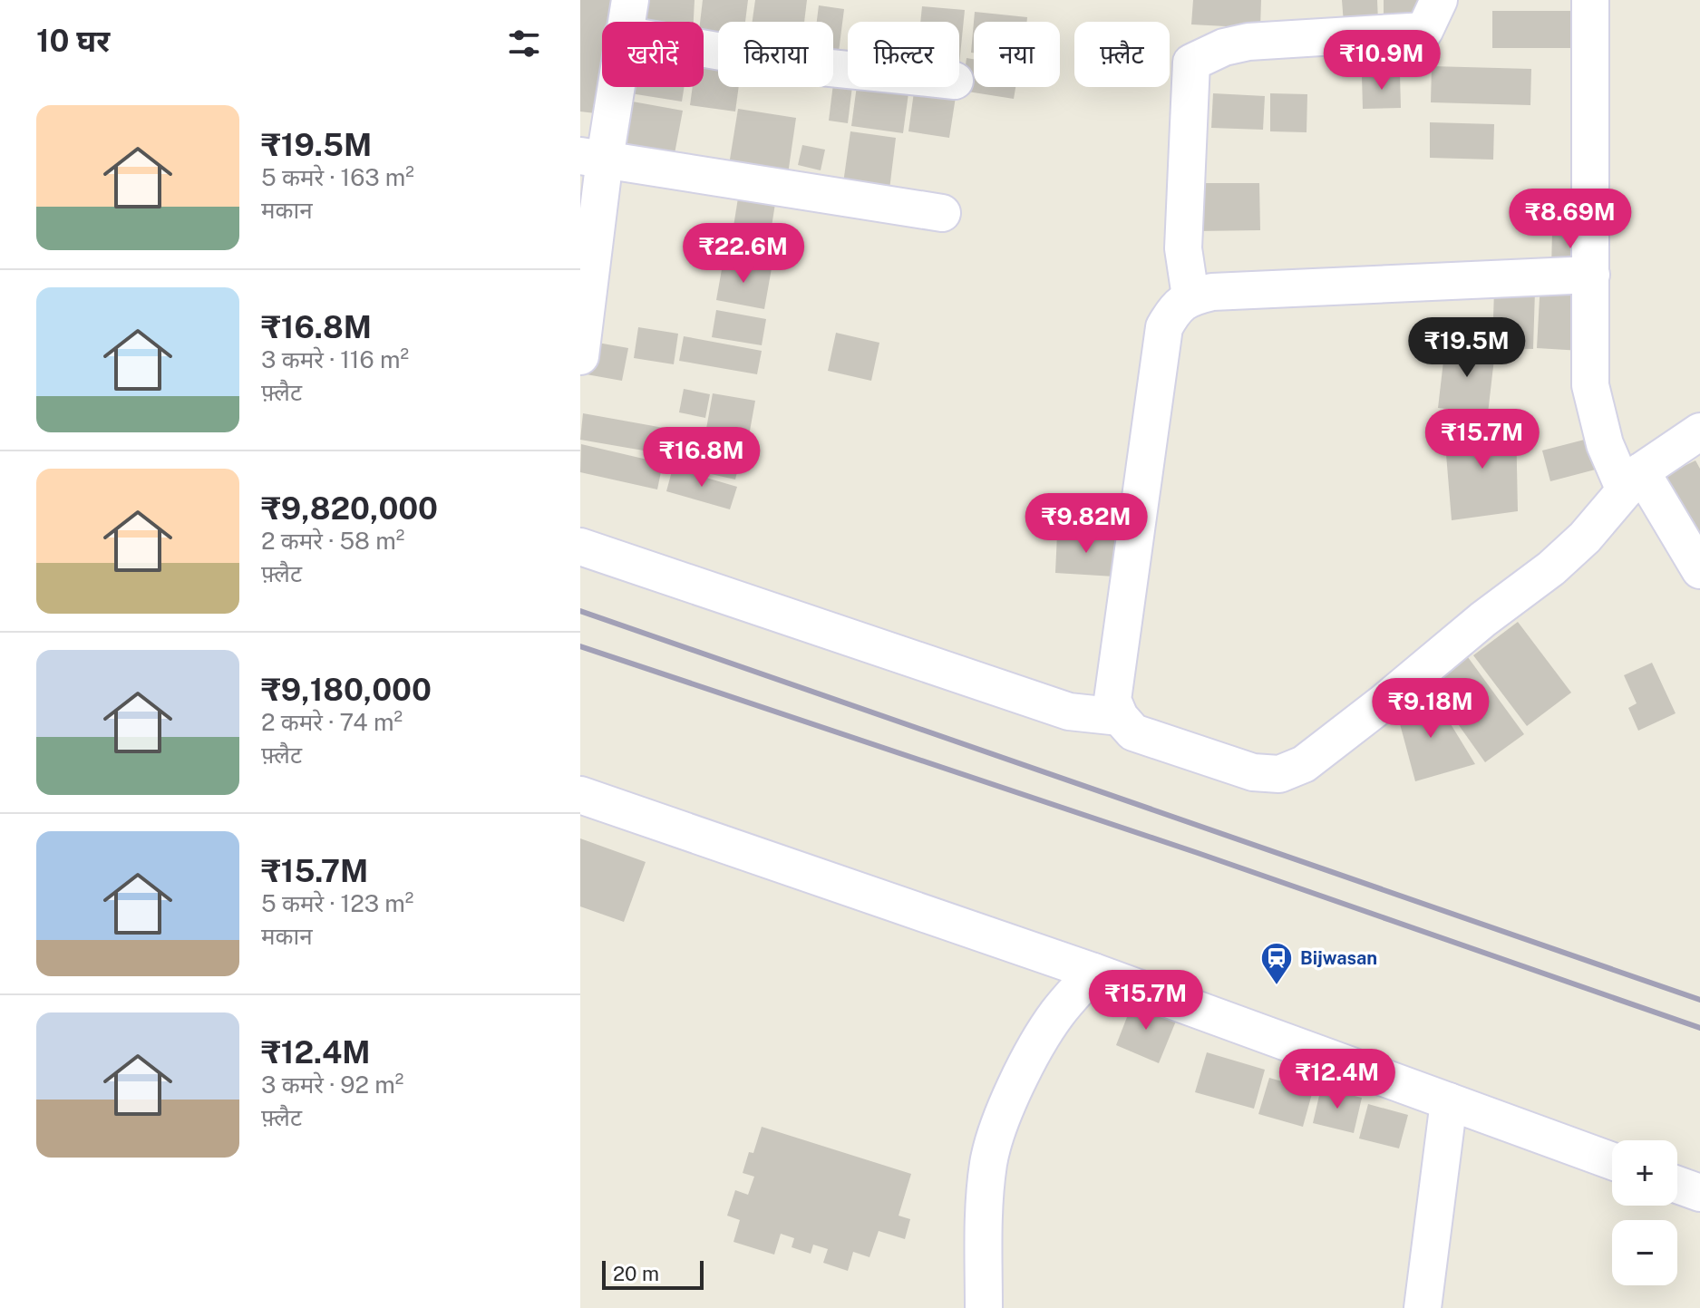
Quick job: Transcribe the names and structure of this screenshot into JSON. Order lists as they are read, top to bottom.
{
  "places": {
    "station": ["Bijwasan"]
  },
  "scale_bar": "20 m",
  "page": {
    "heading": "10 घर",
    "chip": [
      "खरीदें",
      "किराया",
      "फ़िल्टर",
      "नया",
      "फ़्लैट"
    ],
    "price": [
      "₹10.9M",
      "₹8.69M",
      "₹22.6M",
      "₹19.5M",
      "₹15.7M",
      "₹16.8M",
      "₹9.82M",
      "₹9.18M",
      "₹15.7M",
      "₹12.4M"
    ],
    "list": [
      {
        "name": "₹19.5M",
        "note": "5 कमरे · 163 m² · मकान"
      },
      {
        "name": "₹16.8M",
        "note": "3 कमरे · 116 m² · फ़्लैट"
      },
      {
        "name": "₹9,820,000",
        "note": "2 कमरे · 58 m² · फ़्लैट"
      },
      {
        "name": "₹9,180,000",
        "note": "2 कमरे · 74 m² · फ़्लैट"
      },
      {
        "name": "₹15.7M",
        "note": "5 कमरे · 123 m² · मकान"
      },
      {
        "name": "₹12.4M",
        "note": "3 कमरे · 92 m² · फ़्लैट"
      }
    ],
    "map_buttons": ["+", "−"],
    "scale": "20 m"
  }
}
